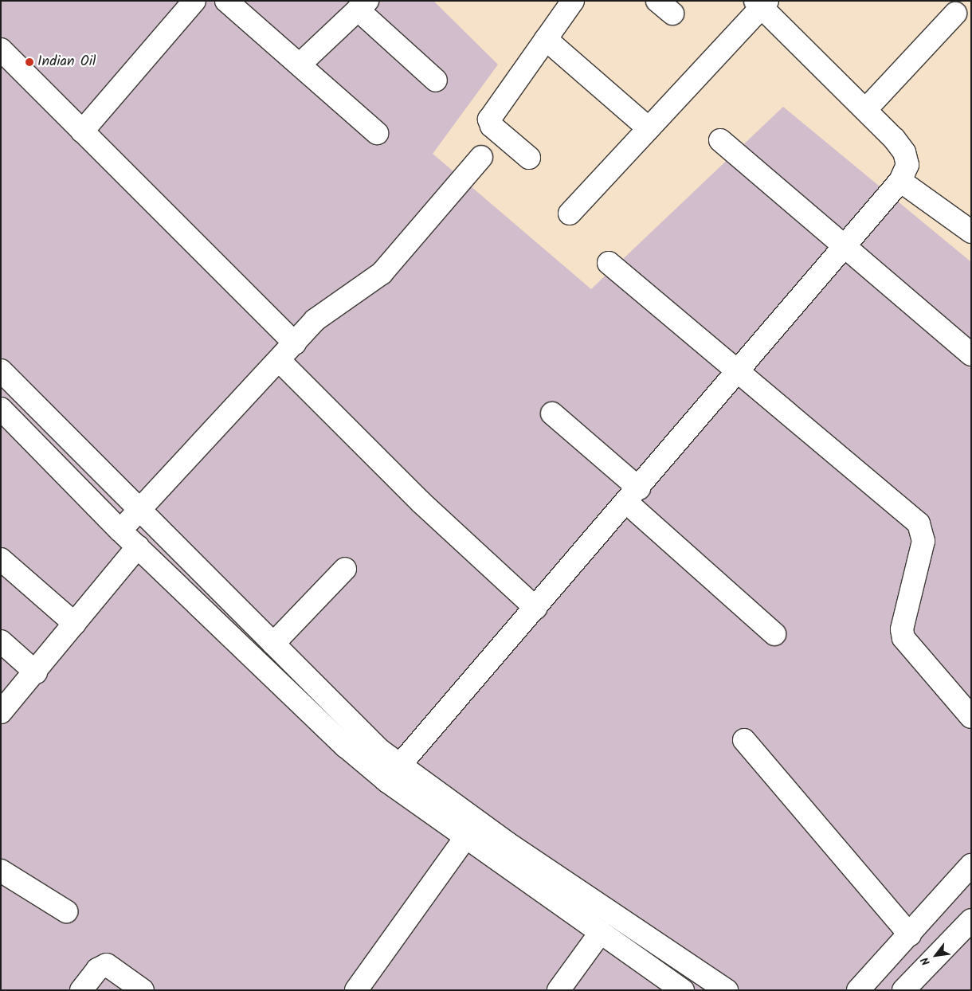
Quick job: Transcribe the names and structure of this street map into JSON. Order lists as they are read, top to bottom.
{
  "places": ["Indian Oil"],
  "north": "bottom left"
}
